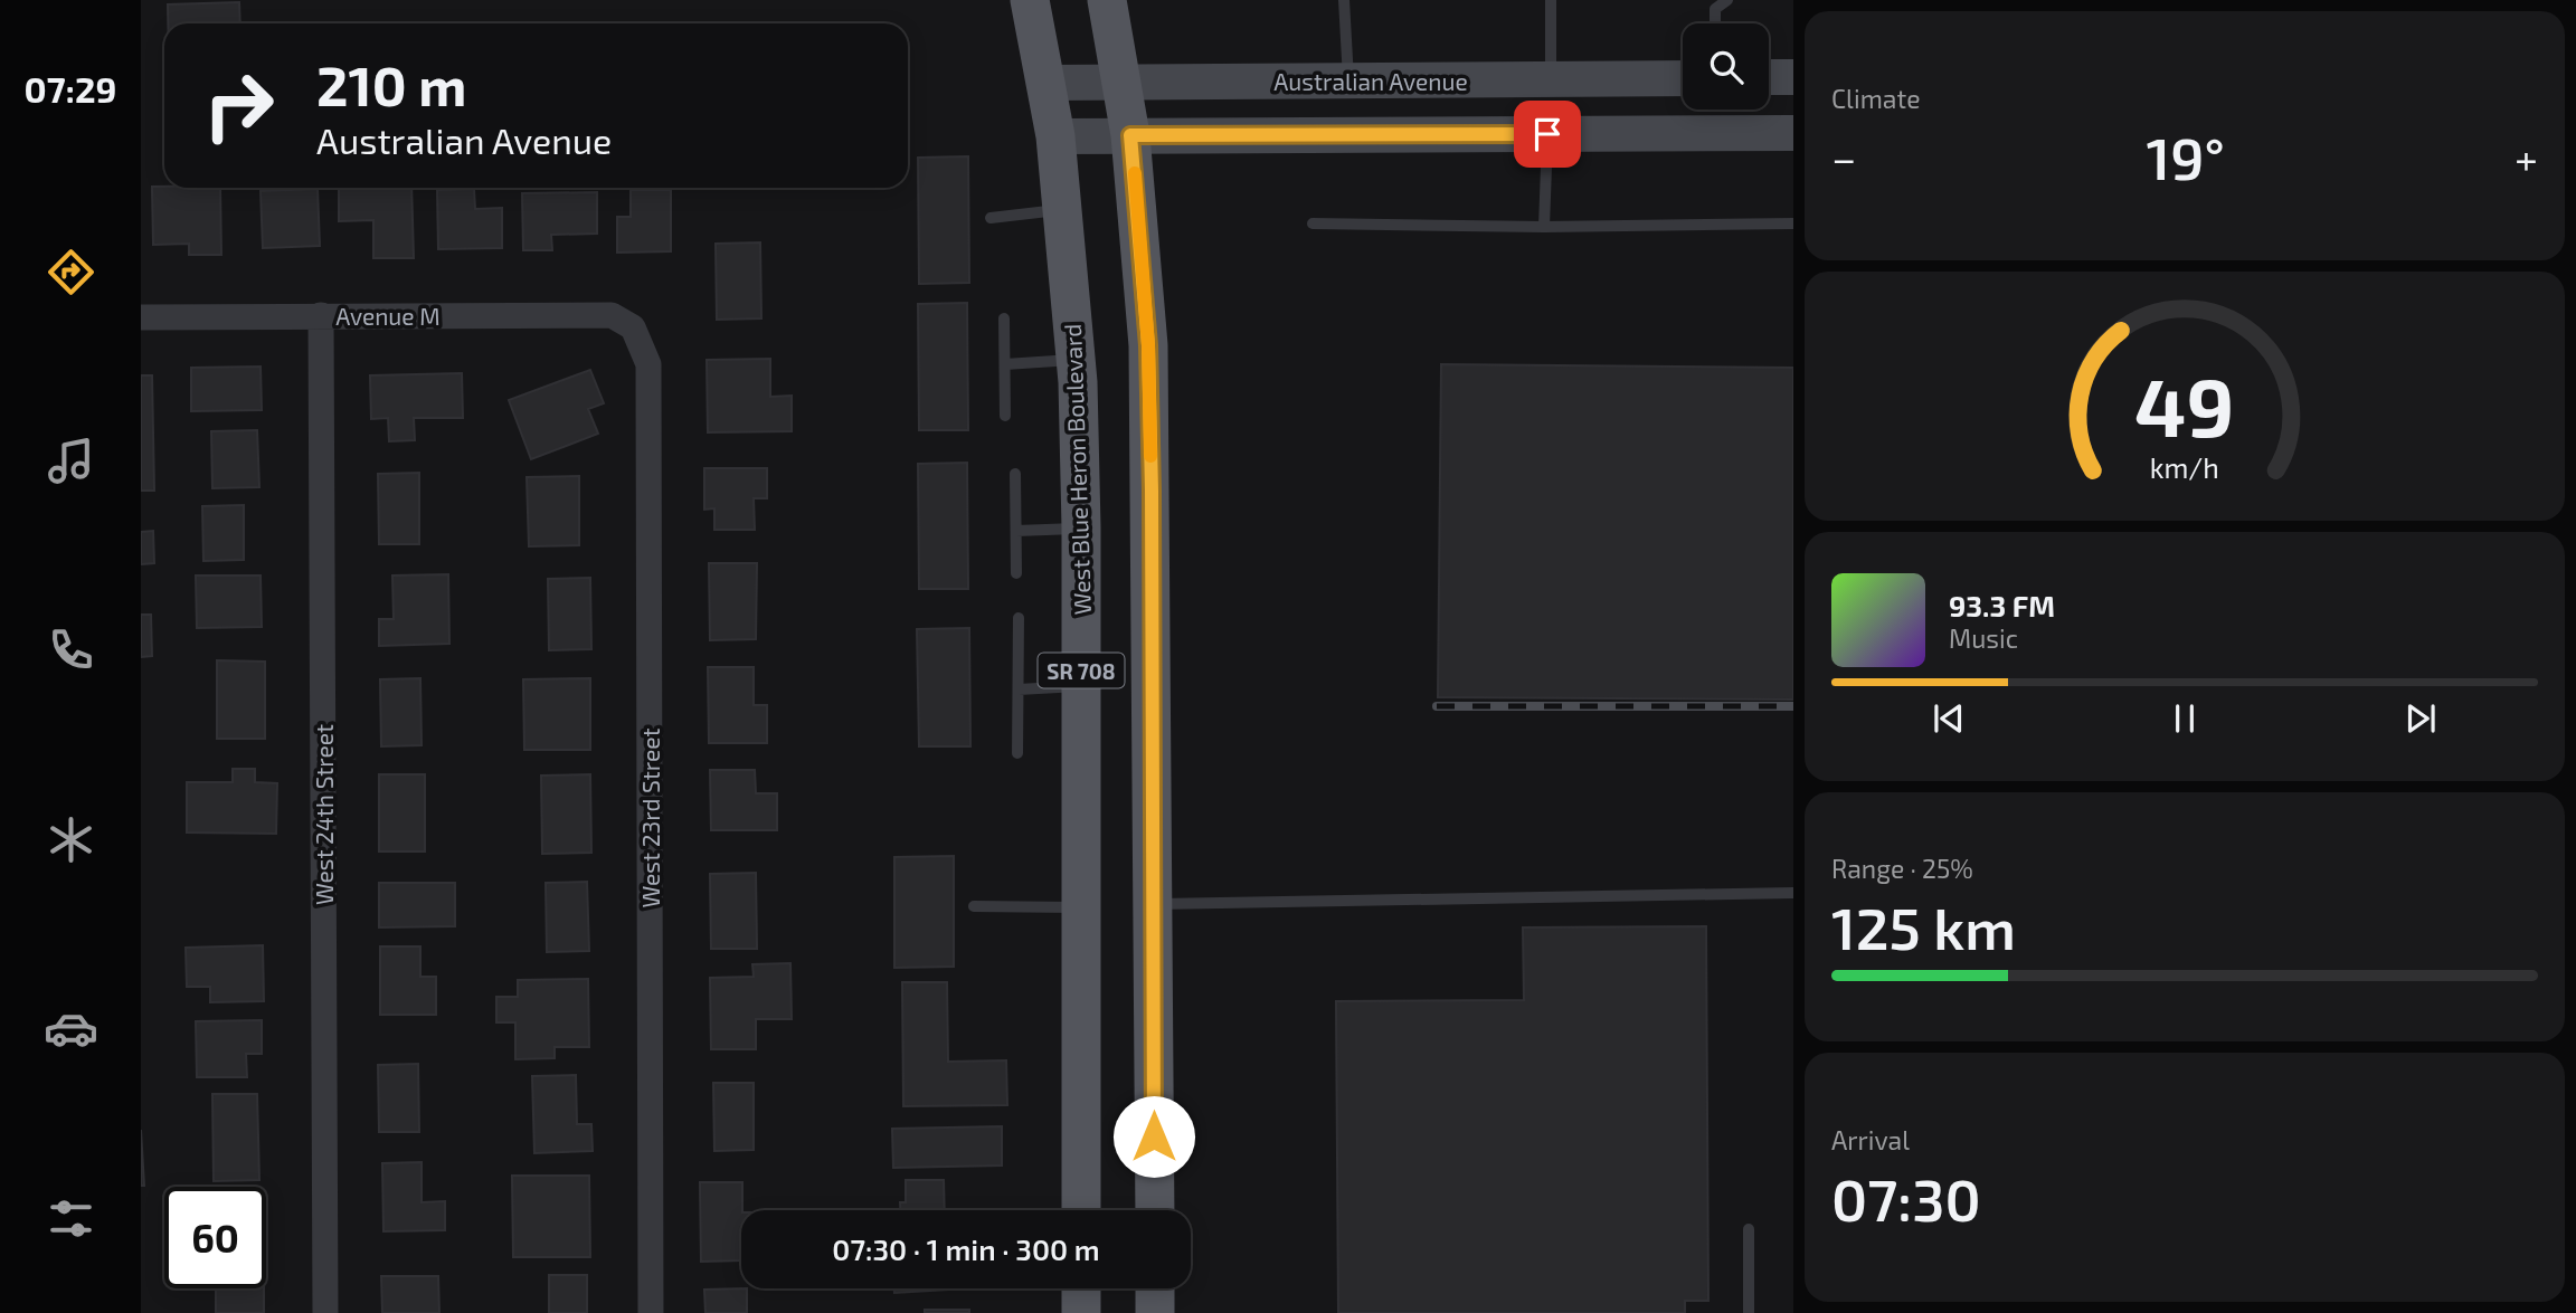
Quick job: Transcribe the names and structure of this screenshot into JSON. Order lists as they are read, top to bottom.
{
  "streets": {
    "main road": ["Australian Avenue", "West Blue Heron Boulevard", "SR 708"],
    "street": ["Avenue M", "West 24th Street", "West 23rd Street"]
  },
  "crossings": [
    ["Australian Avenue", "West Blue Heron Boulevard"],
    ["Australian Avenue", "SR 708"],
    ["Avenue M", "West 24th Street"],
    ["Avenue M", "West 23rd Street"]
  ],
  "page": {
    "tabs": "07:29",
    "tile": [
      "Climate",
      ["Range · 25%", "125 km"],
      ["Arrival", "07:30"]
    ],
    "turn": ["210 m", "Australian Avenue"],
    "heat": ["−", "19°", "+"],
    "song": ["93.3 FM", "Music"],
    "limit": "60",
    "trip": "07:30 · 1 min · 300 m",
    "gauge": ["49", "km/h"]
  }
}
